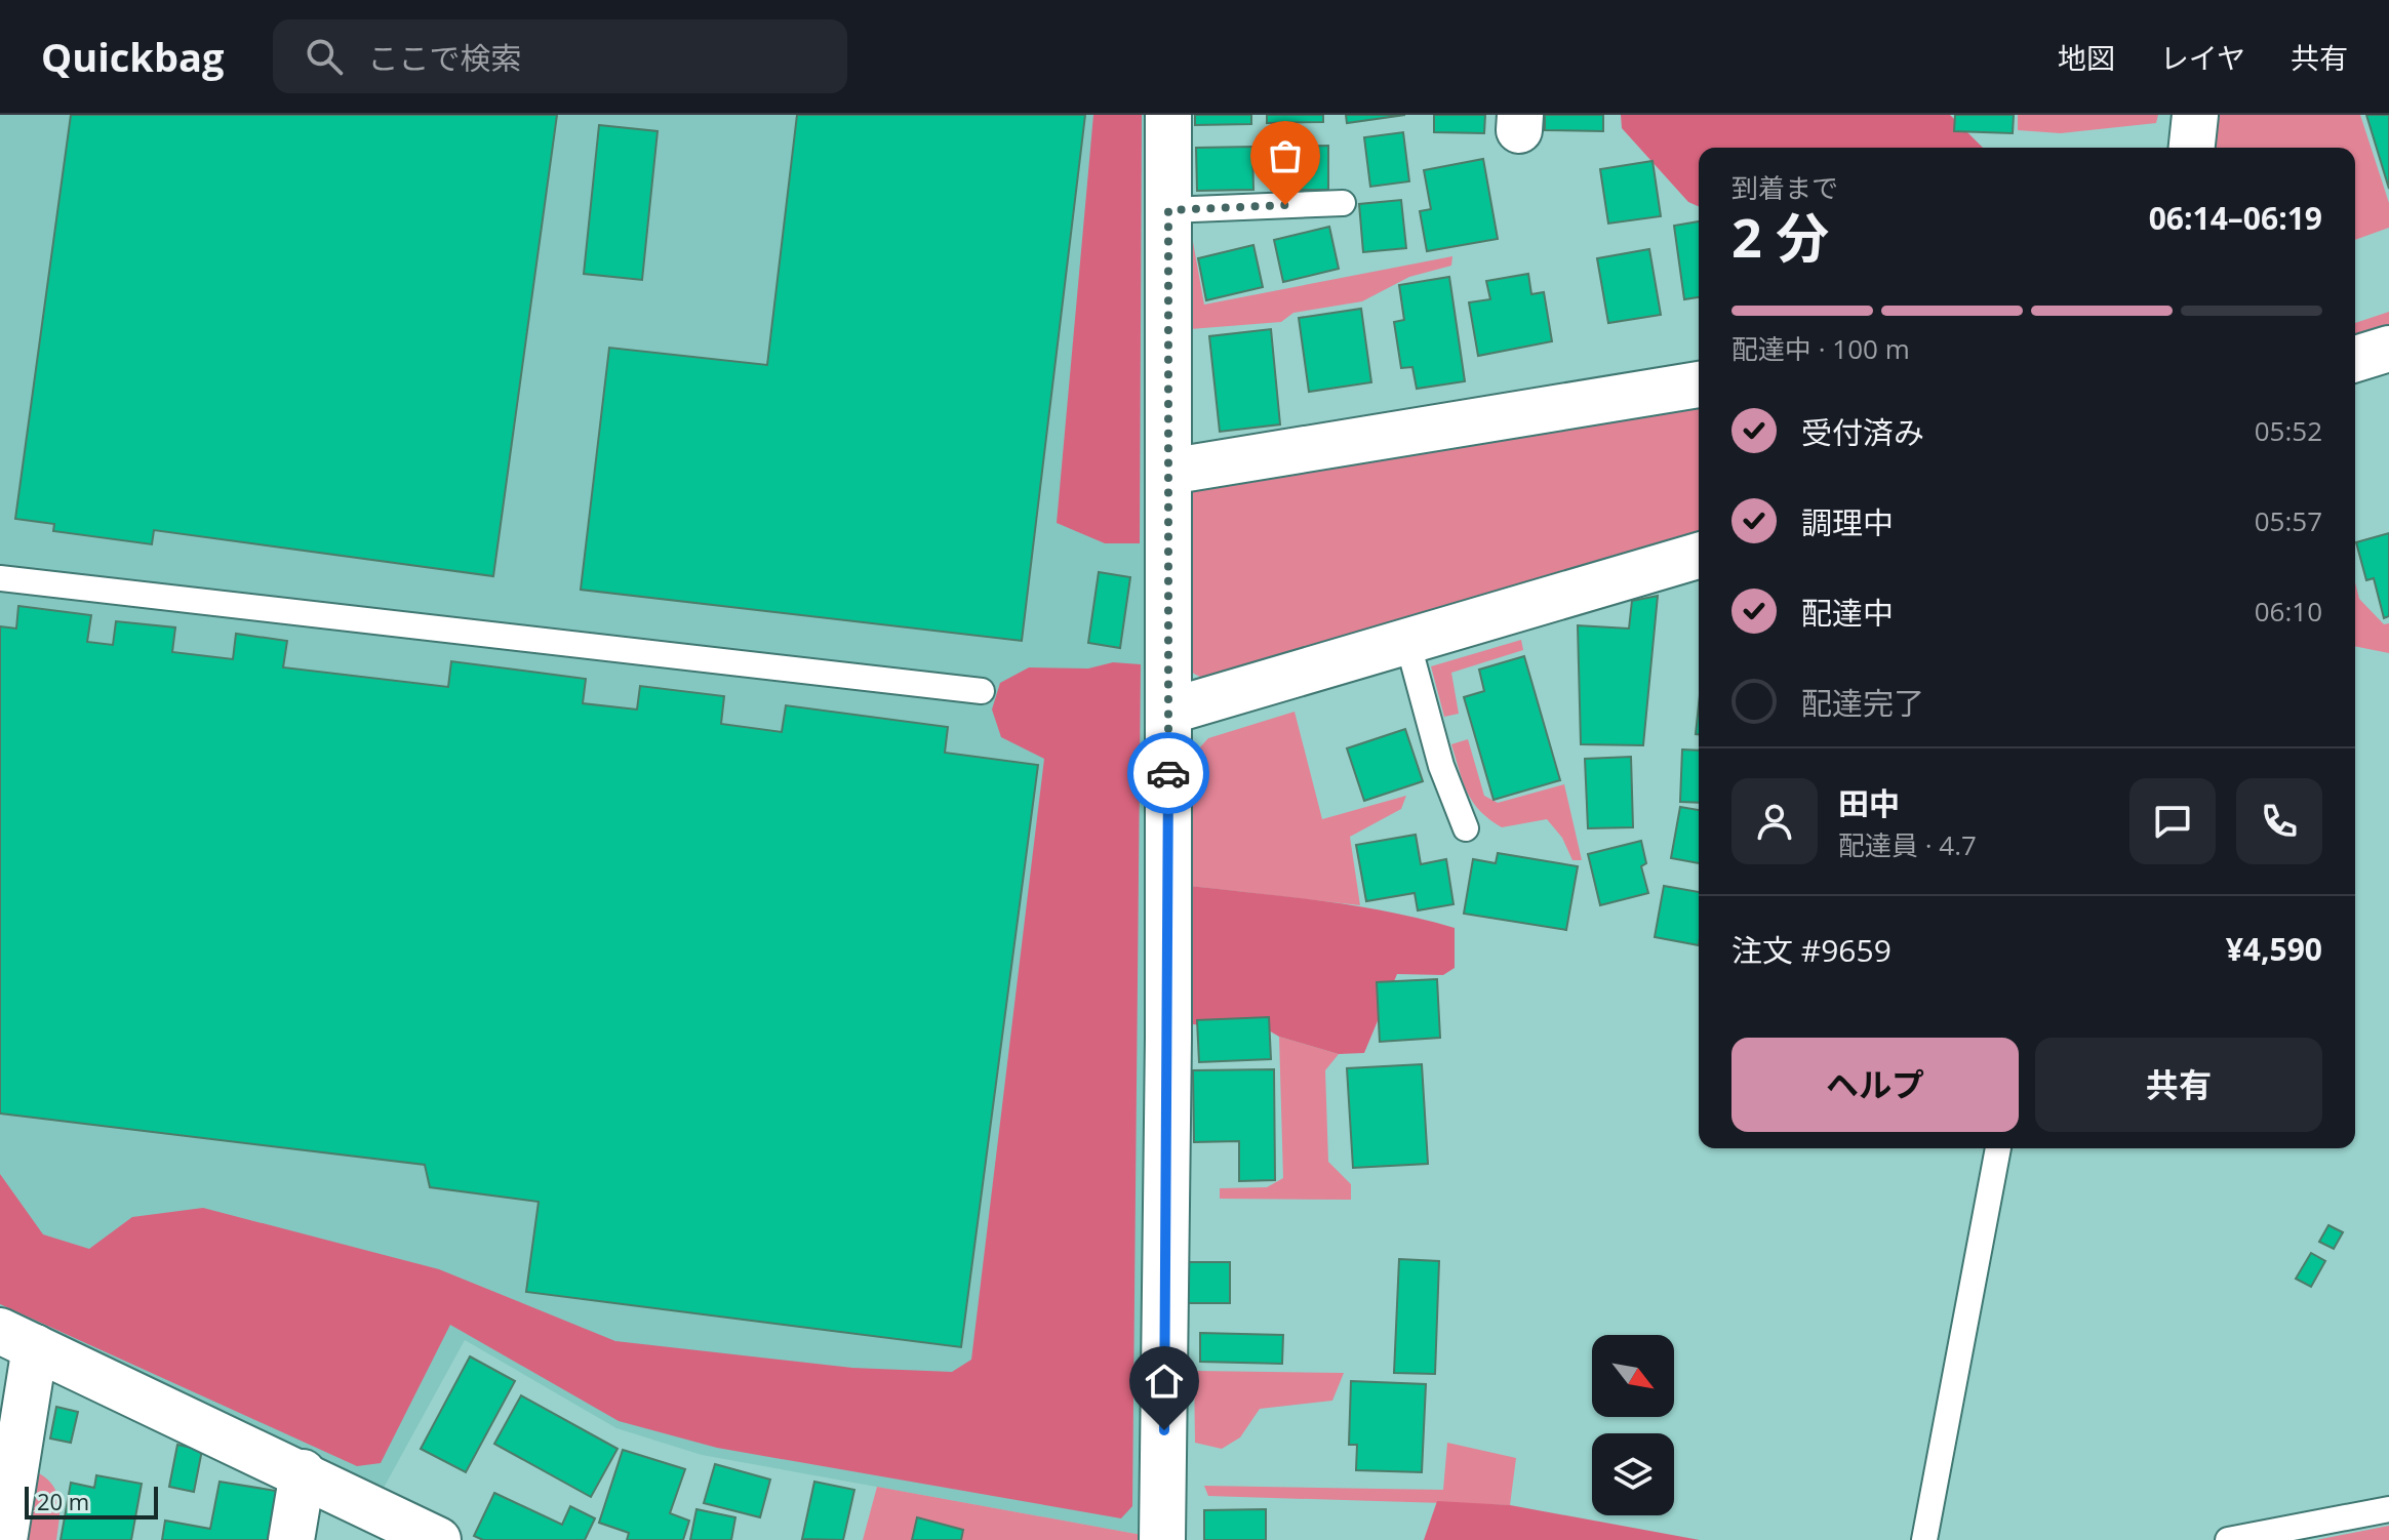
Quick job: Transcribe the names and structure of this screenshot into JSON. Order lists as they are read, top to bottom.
{
  "scale_bar": "20 m",
  "north": "bottom right",
  "page": {
    "header": "Quickbag",
    "search": "ここで検索",
    "nav": ["地図", "レイヤ", "共有"],
    "heading": ["2 分", "到着まで", "06:14–06:19"],
    "panel": [
      "田中",
      "配達員 · 4.7",
      "注文 #9659",
      "¥4,590"
    ],
    "bar": "配達中 · 100 m",
    "list": [
      ["受付済み", "05:52"],
      ["調理中", "05:57"],
      ["配達中", "06:10"],
      "配達完了"
    ],
    "buttons": ["ヘルプ", "共有"],
    "scale": "20 m"
  }
}
